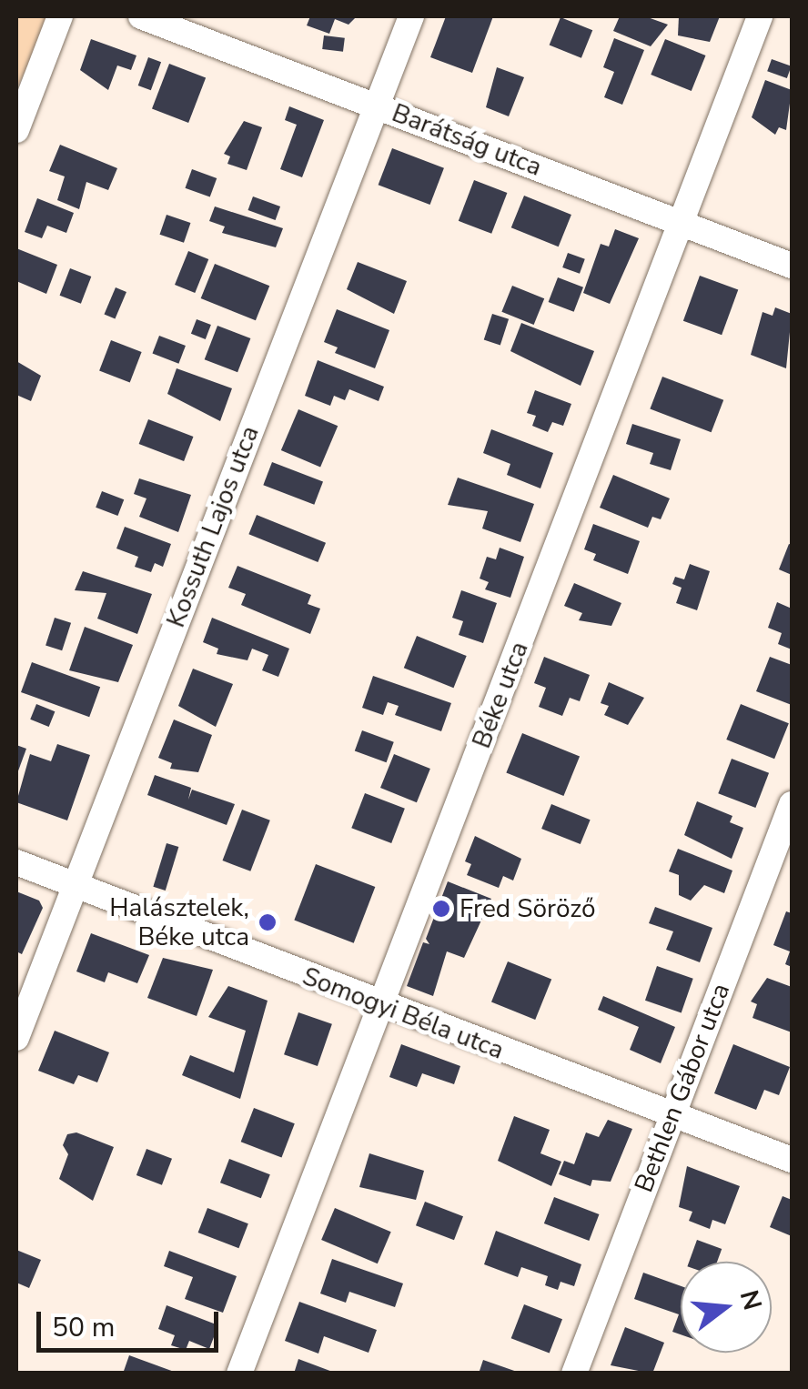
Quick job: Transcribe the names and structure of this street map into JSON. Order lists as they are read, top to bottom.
{
  "streets": {
    "street": [
      "Barátság utca",
      "Kossuth Lajos utca",
      "Béke utca",
      "Somogyi Béla utca",
      "Bethlen Gábor utca"
    ]
  },
  "crossings": [
    ["Barátság utca", "Kossuth Lajos utca"],
    ["Barátság utca", "Béke utca"],
    ["Kossuth Lajos utca", "Somogyi Béla utca"],
    ["Béke utca", "Somogyi Béla utca"],
    ["Somogyi Béla utca", "Bethlen Gábor utca"]
  ],
  "places": ["Fred Söröző", "Halásztelek, Béke utca"],
  "scale_bar": "50 m",
  "north": "right"
}
